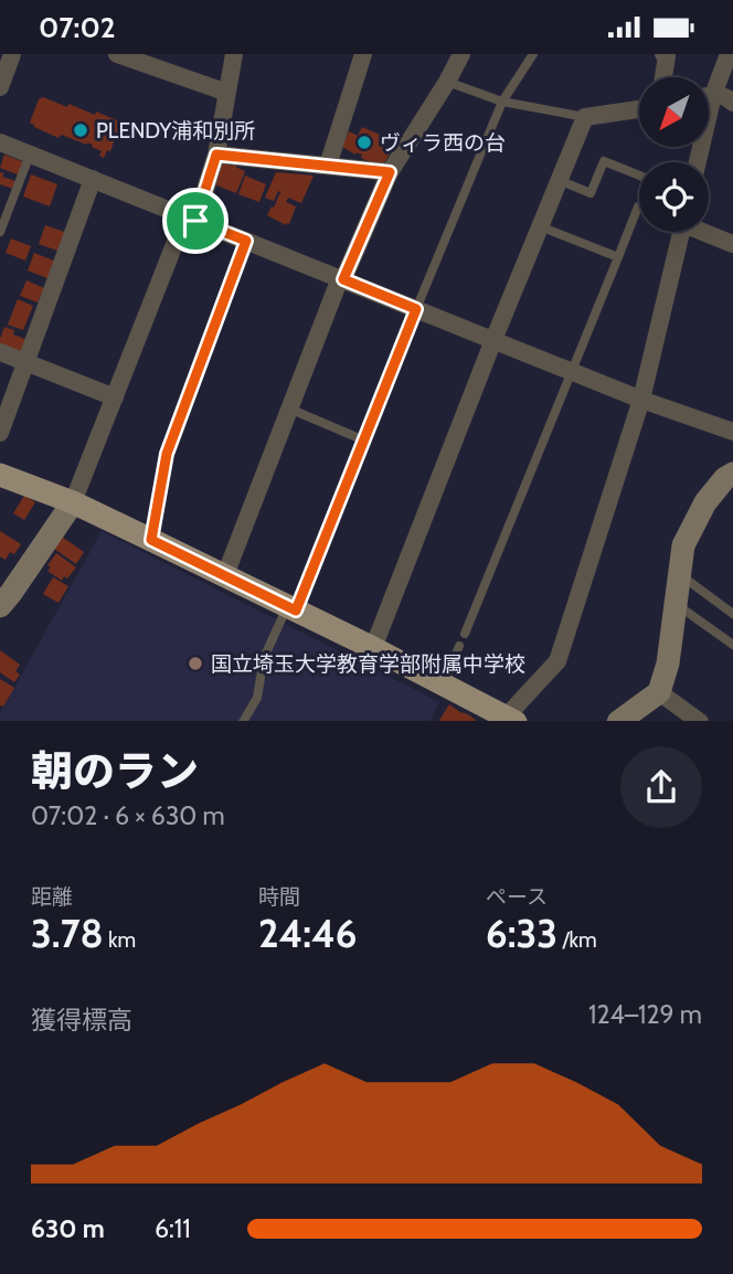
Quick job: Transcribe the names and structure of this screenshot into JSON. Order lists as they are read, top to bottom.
{
  "places": ["PLENDY浦和別所", "ヴィラ西の台", "国立埼玉大学教育学部附属中学校"],
  "north": "bottom left",
  "page": {
    "status": "07:02",
    "heading": ["朝のラン", "07:02 · 6 × 630 m"],
    "stats": [
      ["距離", "3.78 km"],
      ["時間", "24:46"],
      ["ペース", "6:33 /km"]
    ],
    "chart": ["獲得標高", "124–129 m"],
    "list": [
      {
        "name": "630 m",
        "note": "6:11"
      }
    ]
  }
}
